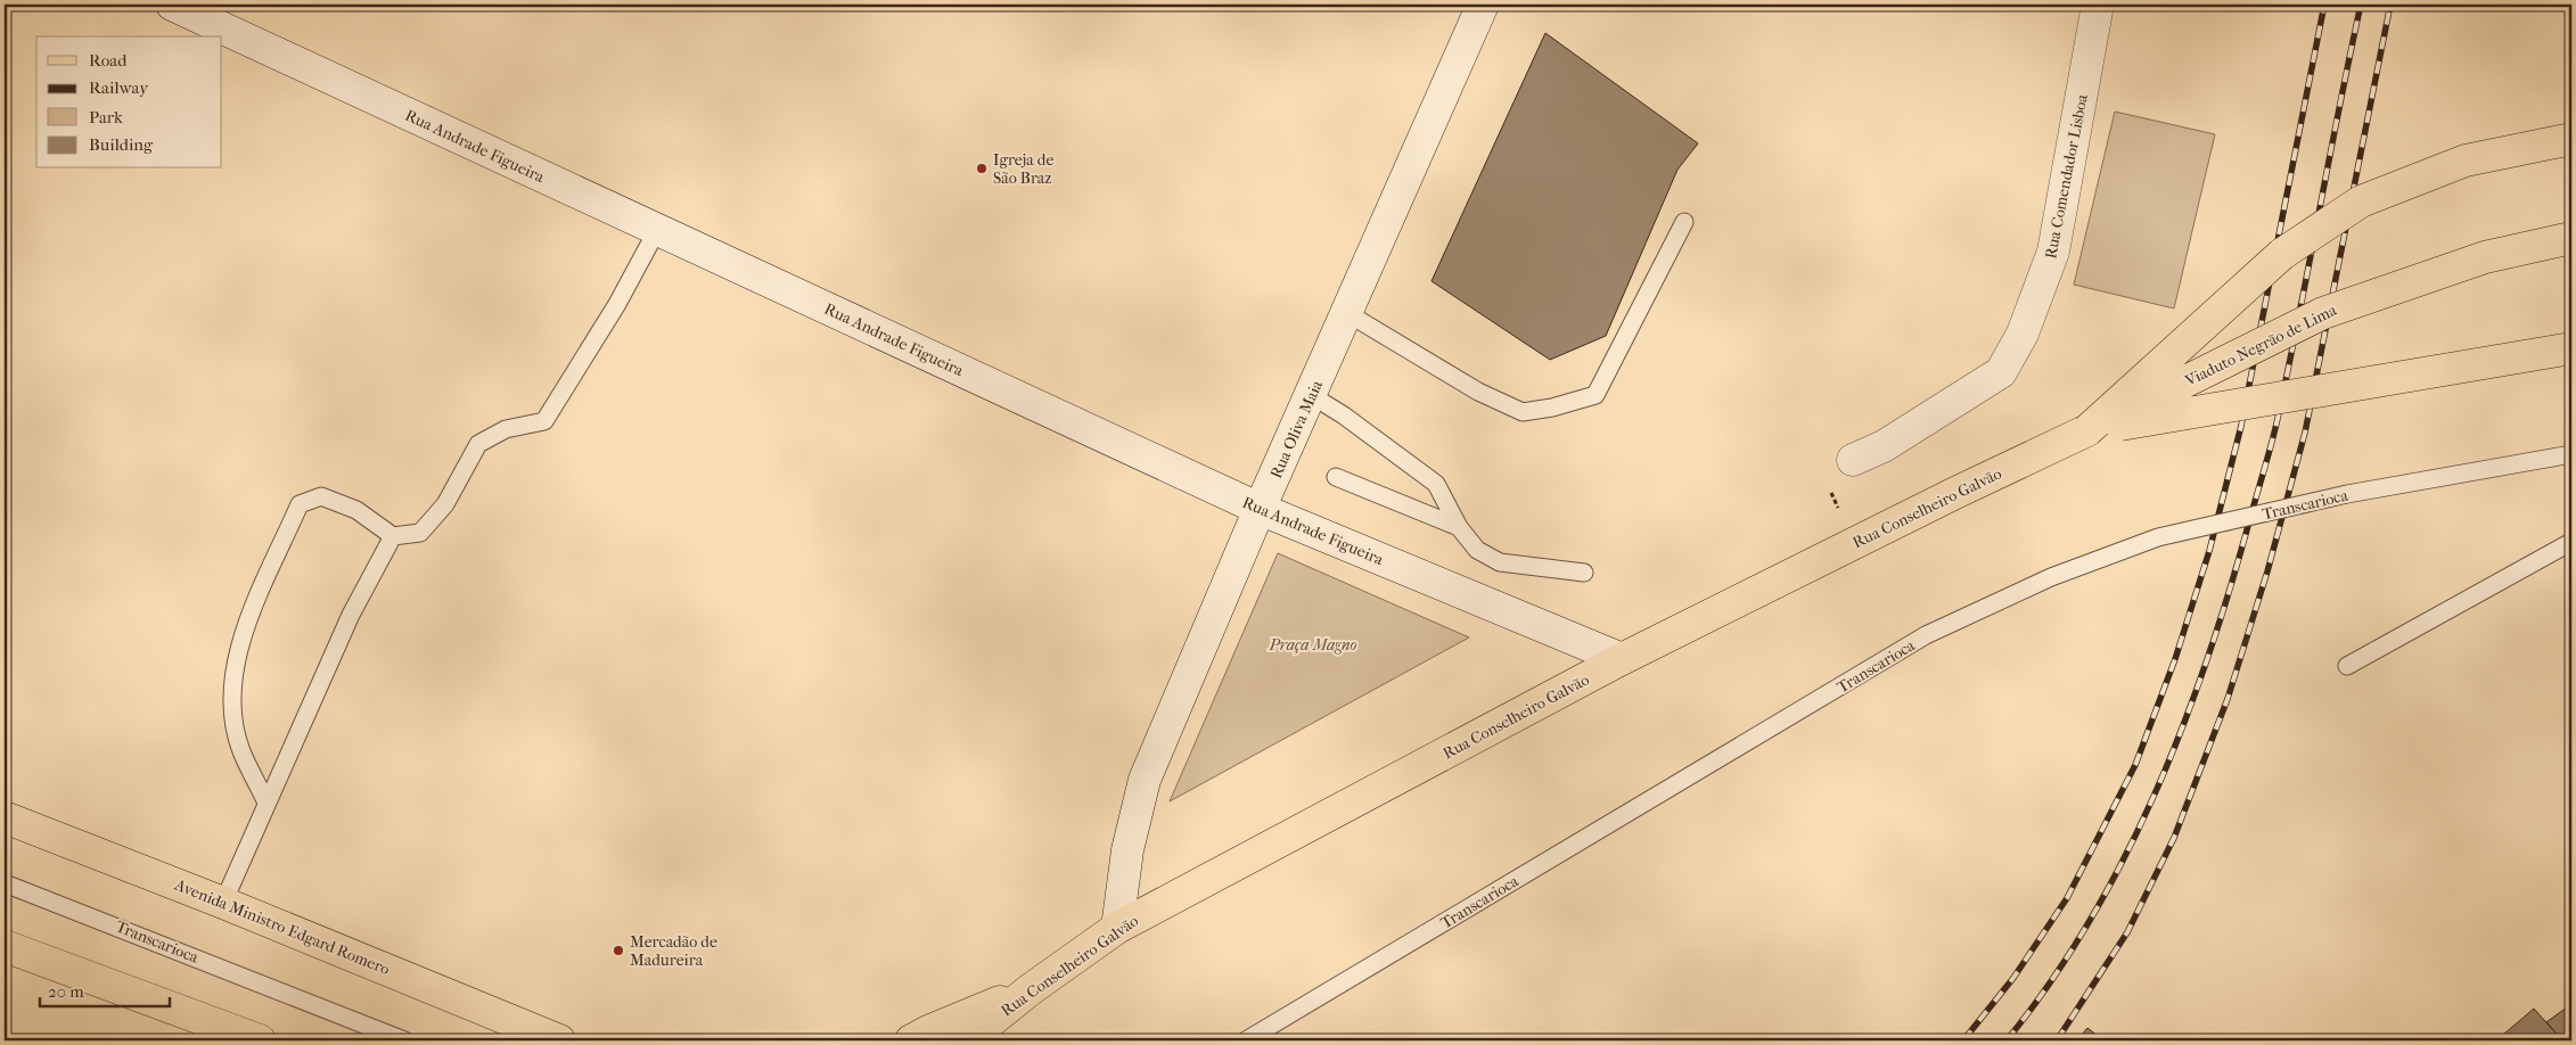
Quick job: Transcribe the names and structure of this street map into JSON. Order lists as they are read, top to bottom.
{
  "streets": {
    "main road": [
      "Rua Andrade Figueira",
      "Rua Comendador Lisboa",
      "Viaduto Negrão de Lima",
      "Rua Oliva Maia",
      "Rua Conselheiro Galvão",
      "Avenida Ministro Edgard Romero"
    ],
    "lane": ["Transcarioca"]
  },
  "crossings": [
    ["Rua Andrade Figueira", "Rua Oliva Maia"],
    ["Rua Andrade Figueira", "Rua Conselheiro Galvão"],
    ["Viaduto Negrão de Lima", "Rua Conselheiro Galvão"],
    ["Rua Oliva Maia", "Rua Conselheiro Galvão"]
  ],
  "parks": ["Praça Magno"],
  "places": ["Igreja de São Braz", "Mercadão de Madureira"],
  "legend": [
    "Road",
    "Railway",
    "Park",
    "Building"
  ],
  "scale_bar": "20 m"
}
